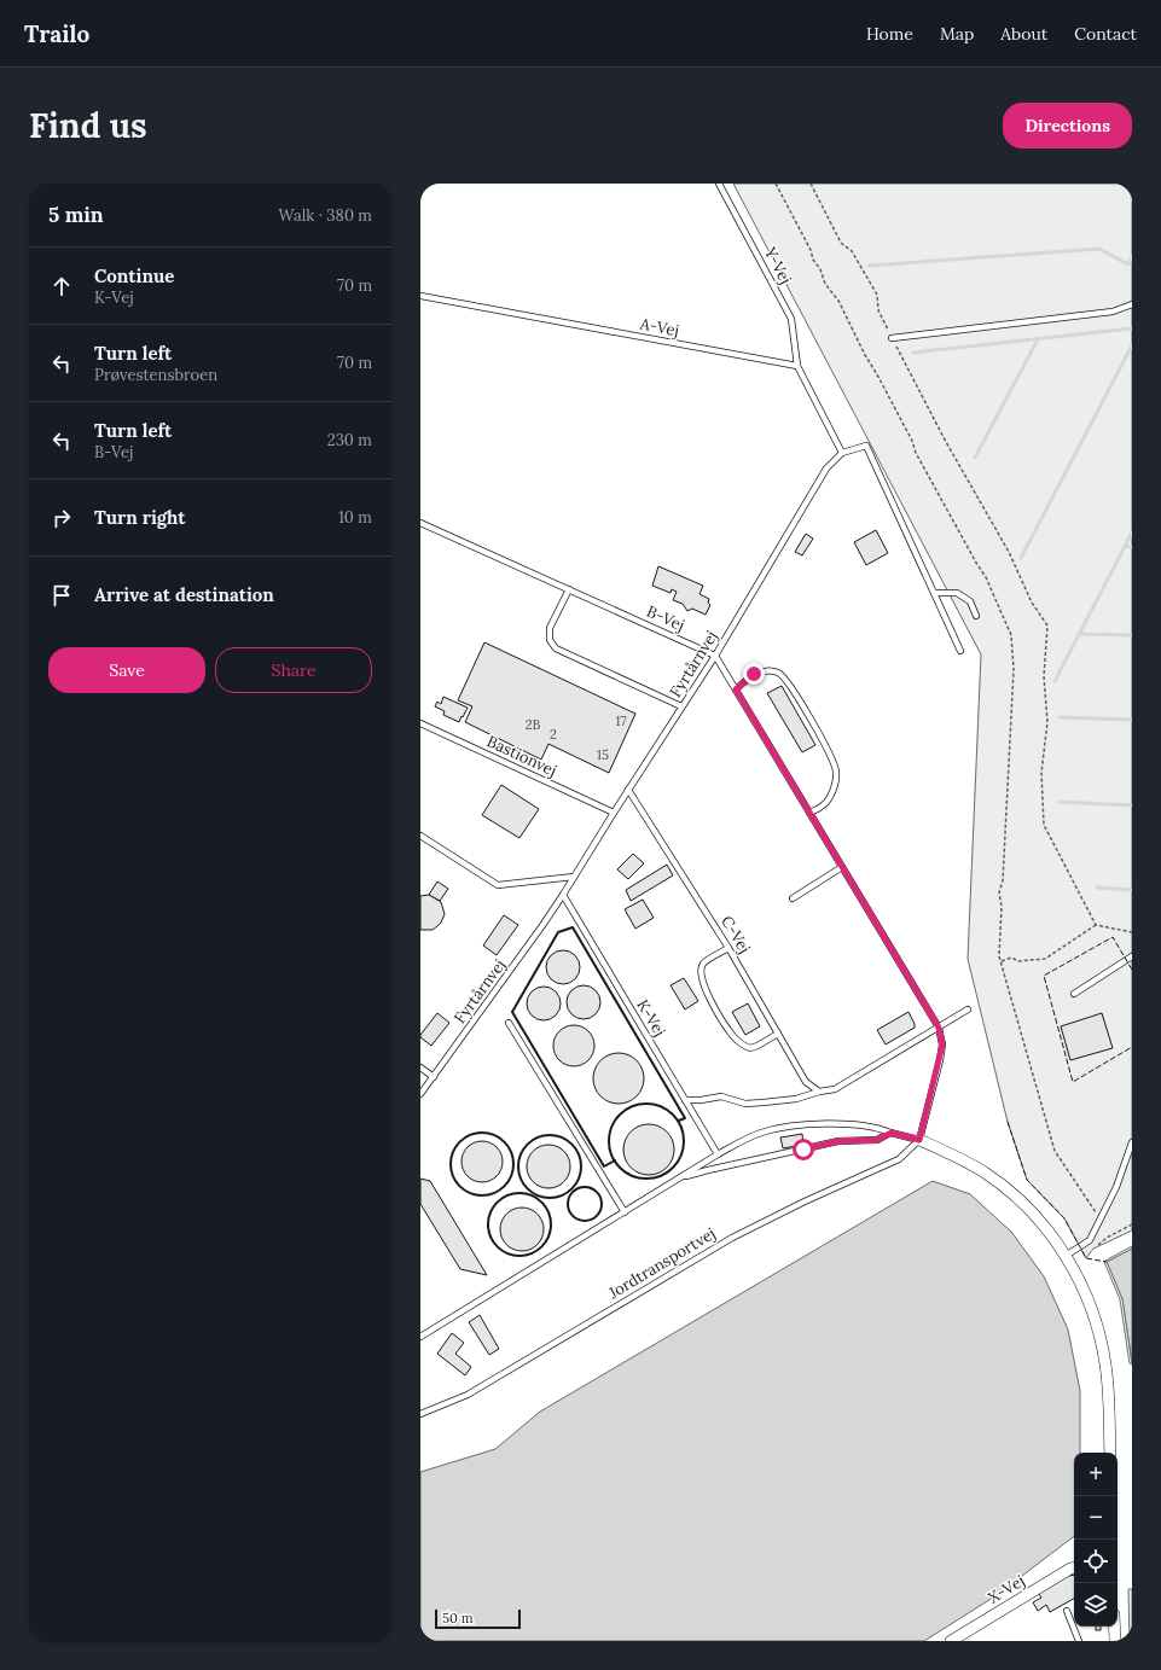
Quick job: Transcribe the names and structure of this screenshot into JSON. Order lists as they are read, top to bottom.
{
  "streets": {
    "street": ["X-Vej"],
    "lane": [
      "Y-Vej",
      "A-Vej",
      "B-Vej",
      "Fyrtårnvej",
      "Bastionvej",
      "C-Vej",
      "K-Vej",
      "Jordtransportvej"
    ]
  },
  "crossings": [
    ["Y-Vej", "A-Vej"],
    ["B-Vej", "Fyrtårnvej"],
    ["Fyrtårnvej", "Bastionvej"],
    ["Fyrtårnvej", "C-Vej"],
    ["Fyrtårnvej", "K-Vej"]
  ],
  "house_numbers": [
    "17",
    "2B",
    "2",
    "15"
  ],
  "scale_bar": "50 m",
  "page": {
    "header": "Trailo",
    "nav": [
      "Home",
      "Map",
      "About",
      "Contact"
    ],
    "buttons": [
      "Directions",
      ["Save", "Share"]
    ],
    "title": "Find us",
    "heading": ["5 min", "Walk · 380 m"],
    "list": [
      ["Continue", "K-Vej", "70 m"],
      ["Turn left", "Prøvestensbroen", "70 m"],
      ["Turn left", "B-Vej", "230 m"],
      ["Turn right", "10 m"],
      "Arrive at destination"
    ],
    "map_buttons": ["+", "−"],
    "scale": "50 m"
  }
}
